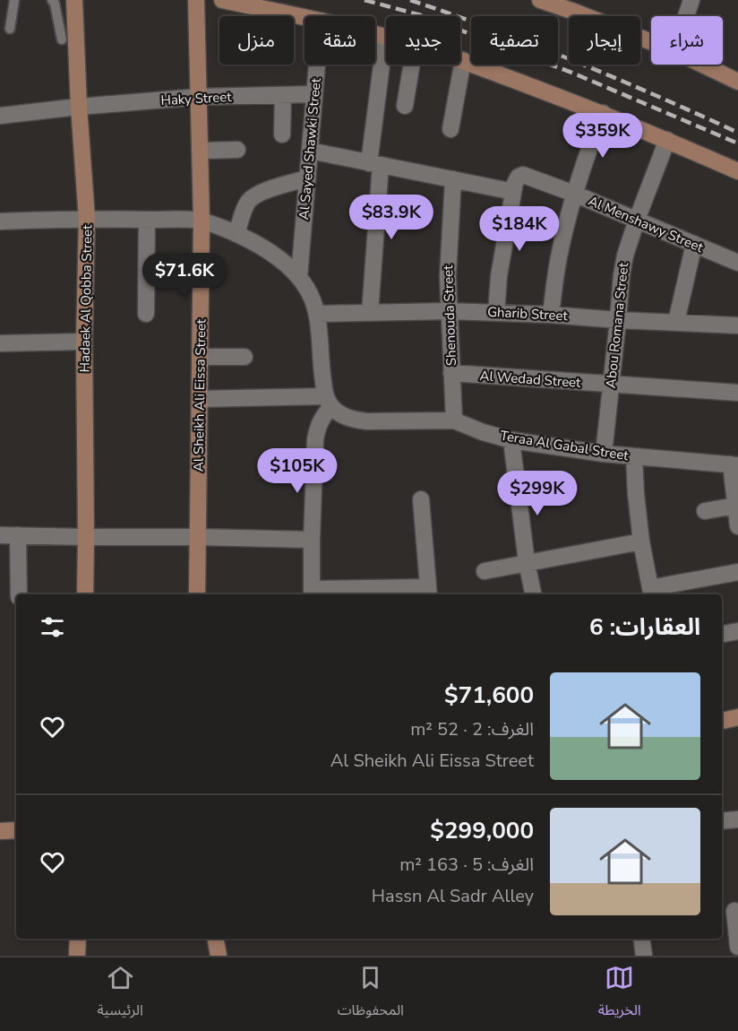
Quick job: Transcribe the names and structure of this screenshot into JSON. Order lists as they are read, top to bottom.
{
  "streets": {
    "street": [
      "Haky Street",
      "Al Sayed Shawki Street",
      "Al Menshawy Street",
      "Hadaek Al Qobba Street",
      "Gharib Street",
      "Shenouda Street",
      "Abou Romana Street",
      "Al Wedad Street",
      "Al Sheikh Ali Eissa Street",
      "Teraa Al Gabal Street"
    ]
  },
  "crossings": [
    ["Haky Street", "Al Sayed Shawki Street"],
    ["Haky Street", "Hadaek Al Qobba Street"],
    ["Haky Street", "Al Sheikh Ali Eissa Street"],
    ["Al Sayed Shawki Street", "Al Menshawy Street"],
    ["Al Menshawy Street", "Shenouda Street"],
    ["Al Menshawy Street", "Abou Romana Street"],
    ["Gharib Street", "Shenouda Street"],
    ["Gharib Street", "Abou Romana Street"],
    ["Shenouda Street", "Al Wedad Street"],
    ["Shenouda Street", "Teraa Al Gabal Street"],
    ["Abou Romana Street", "Al Wedad Street"],
    ["Abou Romana Street", "Teraa Al Gabal Street"]
  ],
  "page": {
    "chip": [
      "شراء",
      "إيجار",
      "تصفية",
      "جديد",
      "شقة",
      "منزل"
    ],
    "price": [
      "$359K",
      "$83.9K",
      "$184K",
      "$71.6K",
      "$105K",
      "$299K"
    ],
    "heading": "العقارات: 6",
    "list": [
      {
        "name": "$71,600",
        "note": "الغرف: 2 · 52 m² · Al Sheikh Ali Eissa Street"
      },
      {
        "name": "$299,000",
        "note": "الغرف: 5 · 163 m² · Hassn Al Sadr Alley"
      }
    ],
    "tabs": ["الخريطة", "المحفوظات", "الرئيسية"]
  }
}
